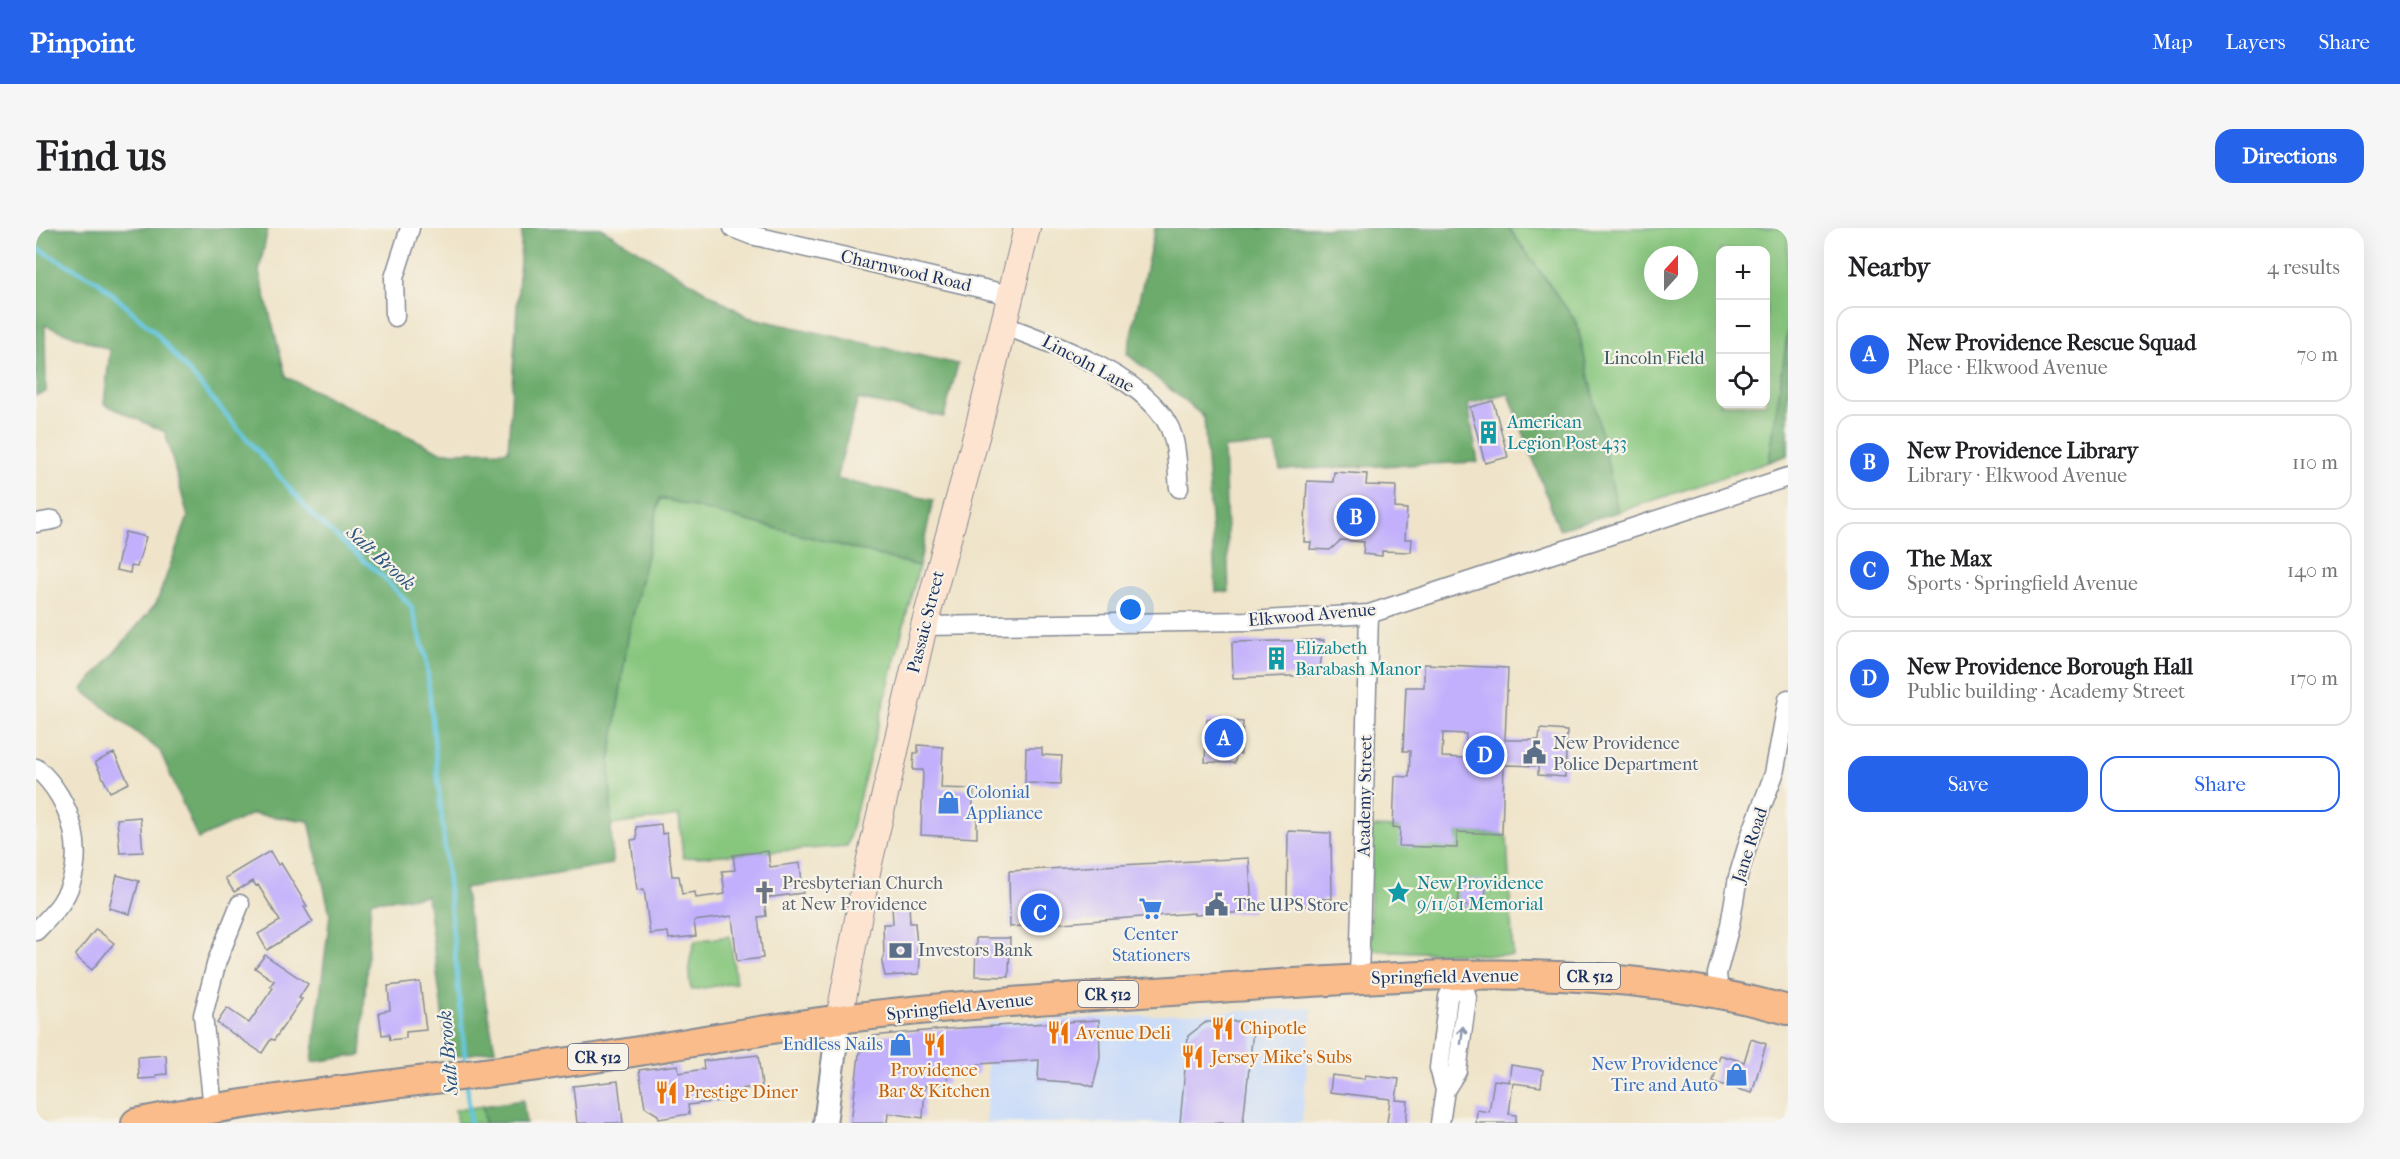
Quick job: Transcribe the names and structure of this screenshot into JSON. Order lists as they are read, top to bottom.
{
  "streets": {
    "main road": ["Passaic Street", "CR 512", "Springfield Avenue"],
    "street": [
      "Charnwood Road",
      "Lincoln Lane",
      "Elkwood Avenue",
      "Academy Street",
      "Jane Road"
    ]
  },
  "crossings": [
    ["Charnwood Road", "Passaic Street"],
    ["Lincoln Lane", "Passaic Street"],
    ["Elkwood Avenue", "Passaic Street"],
    ["Elkwood Avenue", "Academy Street"],
    ["Passaic Street", "Springfield Avenue"],
    ["Academy Street", "Springfield Avenue"],
    ["Jane Road", "Springfield Avenue"]
  ],
  "water": ["Salt Brook"],
  "parks": ["Lincoln Field"],
  "places": {
    "building": ["American Legion Post 433", "Elizabeth Barabash Manor"],
    "public building": ["New Providence Police Department", "The UPS Store"],
    "shop": ["Colonial Appliance", "Endless Nails", "New Providence Tire and Auto"],
    "church": ["Presbyterian Church at New Providence"],
    "place": ["New Providence 9/11/01 Memorial"],
    "supermarket": ["Center Stationers"],
    "bank": ["Investors Bank"],
    "restaurant": [
      "Chipotle",
      "Avenue Deli",
      "Providence Bar & Kitchen",
      "Jersey Mike's Subs",
      "Prestige Diner"
    ]
  },
  "north": "top",
  "page": {
    "header": "Pinpoint",
    "nav": ["Map", "Layers", "Share"],
    "buttons": [
      "Directions",
      ["Save", "Share"]
    ],
    "title": "Find us",
    "heading": ["Nearby", "4 results"],
    "map_buttons": ["+", "−"],
    "list": [
      {
        "mark": "A",
        "name": "New Providence Rescue Squad",
        "note": "Place · Elkwood Avenue",
        "value": "70 m"
      },
      {
        "mark": "B",
        "name": "New Providence Library",
        "note": "Library · Elkwood Avenue",
        "value": "110 m"
      },
      {
        "mark": "C",
        "name": "The Max",
        "note": "Sports · Springfield Avenue",
        "value": "140 m"
      },
      {
        "mark": "D",
        "name": "New Providence Borough Hall",
        "note": "Public building · Academy Street",
        "value": "170 m"
      }
    ],
    "pins": [
      "B",
      "A",
      "D",
      "C"
    ]
  }
}
